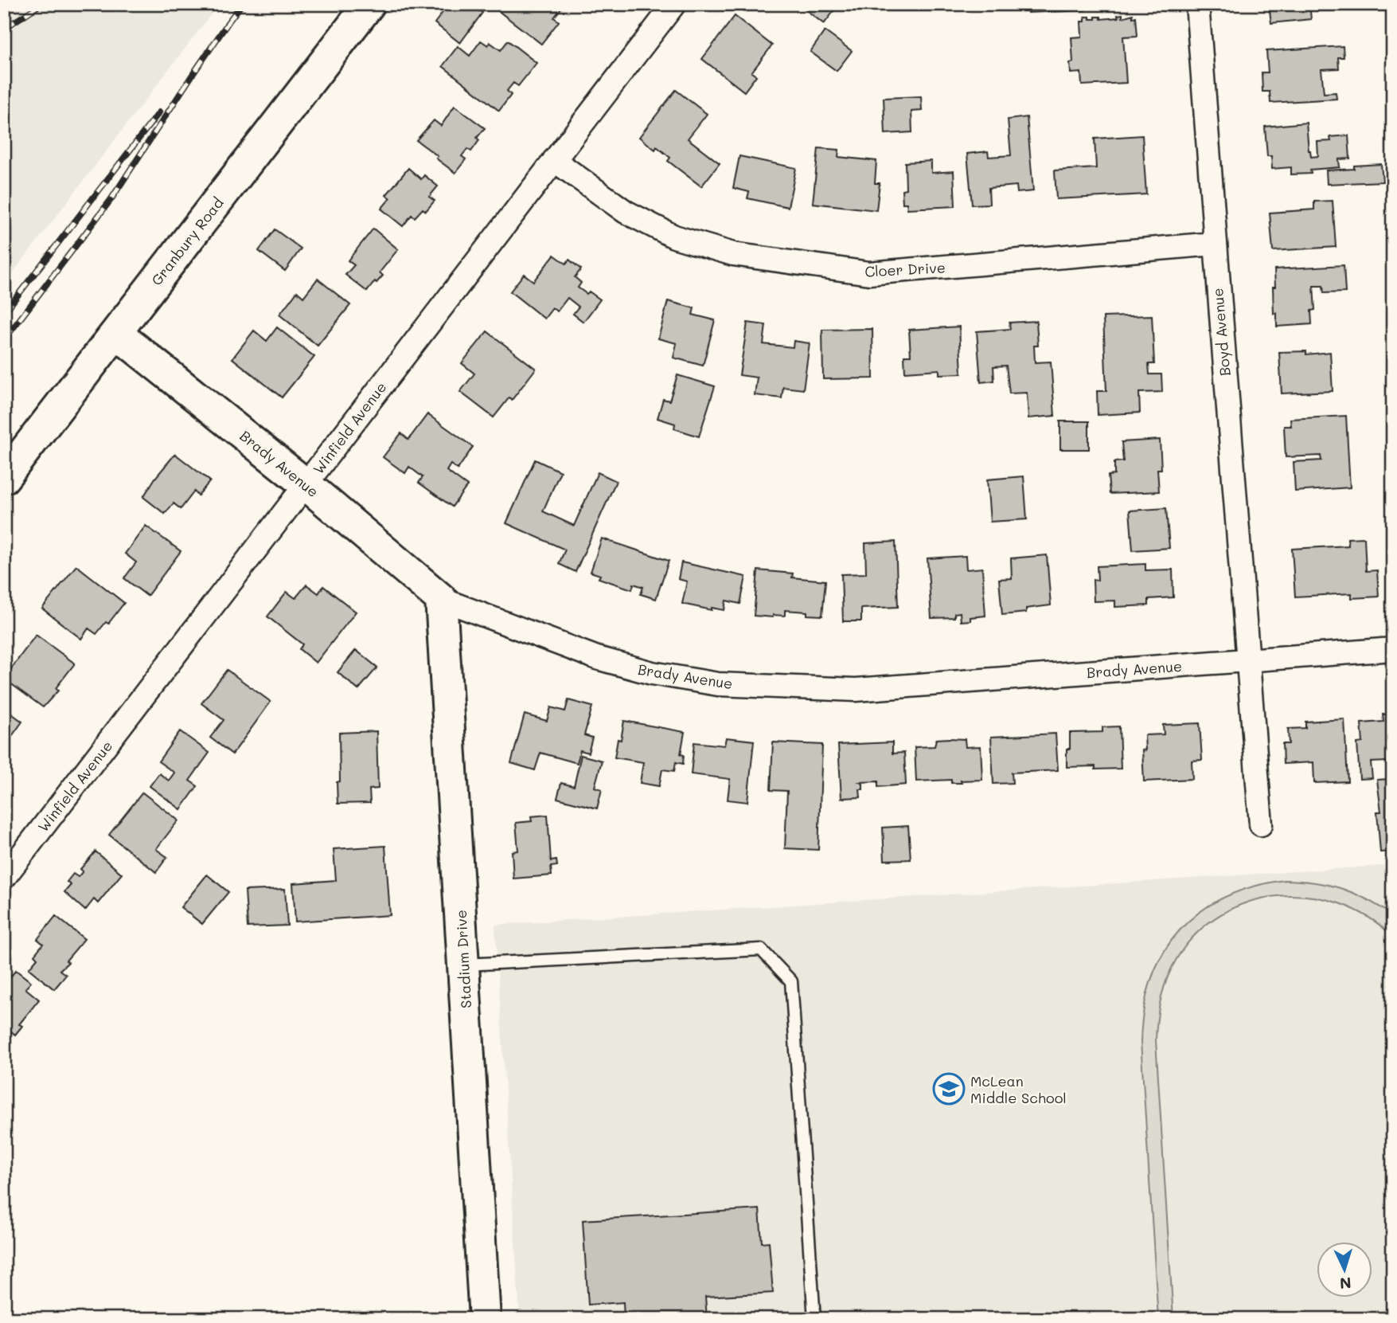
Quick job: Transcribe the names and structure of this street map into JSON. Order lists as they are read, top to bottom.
{
  "streets": {
    "street": [
      "Granbury Road",
      "Cloer Drive",
      "Boyd Avenue",
      "Winfield Avenue",
      "Brady Avenue",
      "Stadium Drive"
    ]
  },
  "crossings": [
    ["Granbury Road", "Brady Avenue"],
    ["Cloer Drive", "Boyd Avenue"],
    ["Cloer Drive", "Winfield Avenue"],
    ["Boyd Avenue", "Brady Avenue"],
    ["Winfield Avenue", "Brady Avenue"],
    ["Brady Avenue", "Stadium Drive"]
  ],
  "places": {
    "school or university": ["McLean Middle School"]
  },
  "north": "bottom"
}
